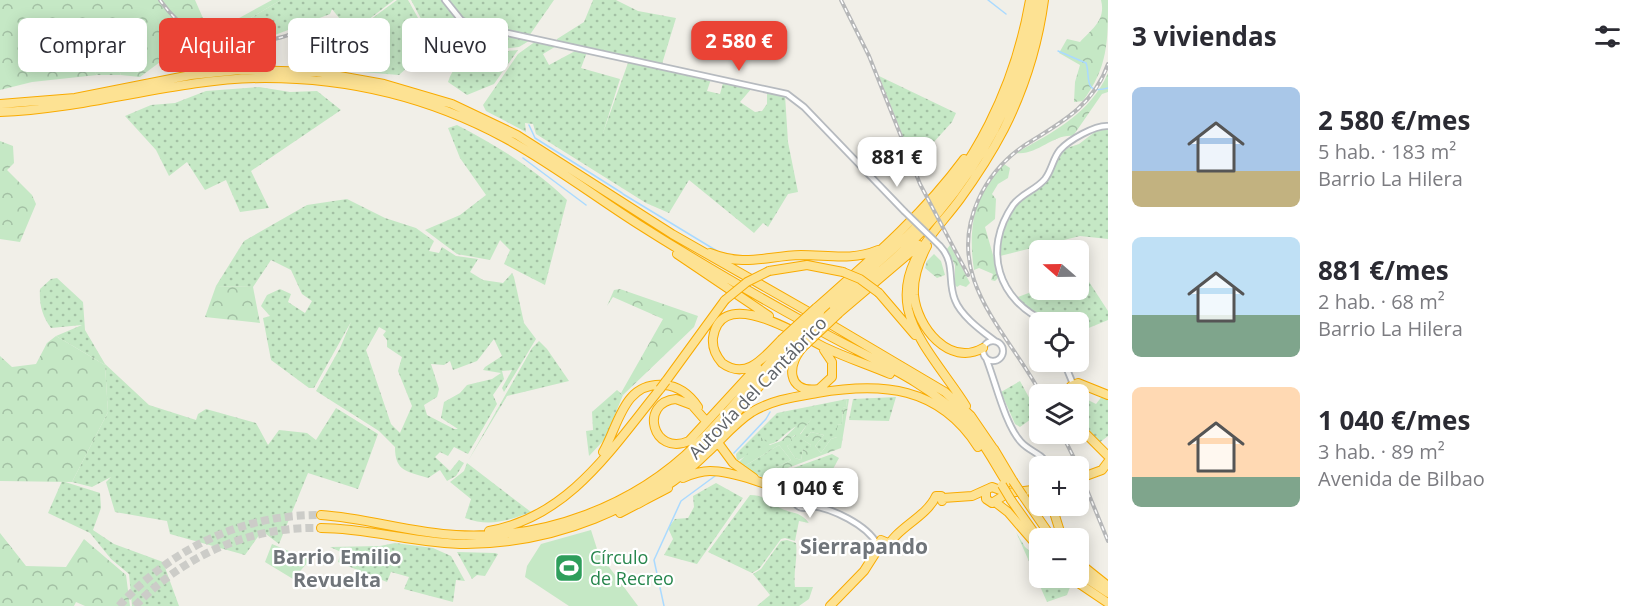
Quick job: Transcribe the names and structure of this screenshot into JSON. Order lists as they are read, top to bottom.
{
  "streets": {
    "highway": ["Autovía del Cantábrico"]
  },
  "districts": ["Sierrapando", "Barrio Emilio Revuelta"],
  "places": {
    "sports": ["Círculo de Recreo"]
  },
  "north": "left",
  "page": {
    "heading": "3 viviendas",
    "chip": [
      "Comprar",
      "Alquilar",
      "Filtros",
      "Nuevo"
    ],
    "price": ["2 580 €", "881 €", "1 040 €"],
    "list": [
      {
        "name": "2 580 €/mes",
        "note": "5 hab. · 183 m² · Barrio La Hilera"
      },
      {
        "name": "881 €/mes",
        "note": "2 hab. · 68 m² · Barrio La Hilera"
      },
      {
        "name": "1 040 €/mes",
        "note": "3 hab. · 89 m² · Avenida de Bilbao"
      }
    ],
    "map_buttons": ["+", "−"]
  }
}
